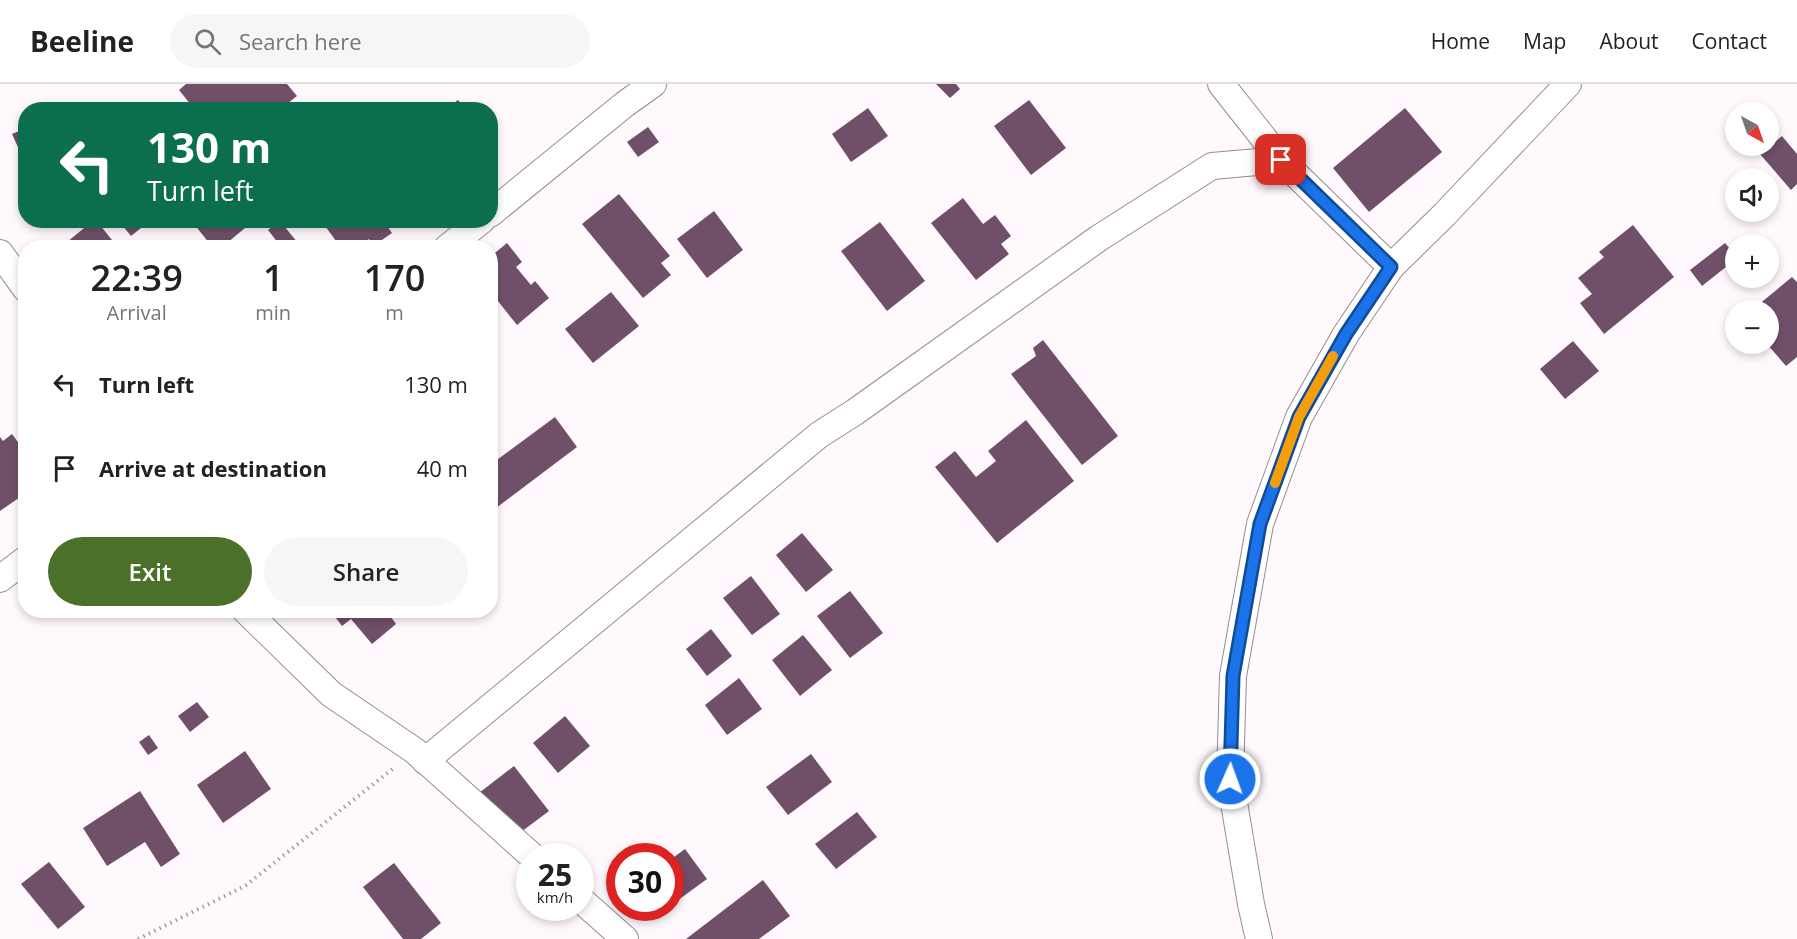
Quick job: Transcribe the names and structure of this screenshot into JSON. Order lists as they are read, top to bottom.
{
  "north": "bottom right",
  "page": {
    "header": "Beeline",
    "search": "Search here",
    "nav": [
      "Home",
      "Map",
      "About",
      "Contact"
    ],
    "map_buttons": ["+", "−"],
    "turn": ["130 m", "Turn left"],
    "eta": [
      "22:39",
      "Arrival",
      "1",
      "min",
      "170",
      "m"
    ],
    "list": [
      {
        "name": "Turn left",
        "value": "130 m"
      },
      {
        "name": "Arrive at destination",
        "value": "40 m"
      }
    ],
    "buttons": ["Exit", "Share"],
    "speed": "25 km/h",
    "limit": "30"
  }
}
